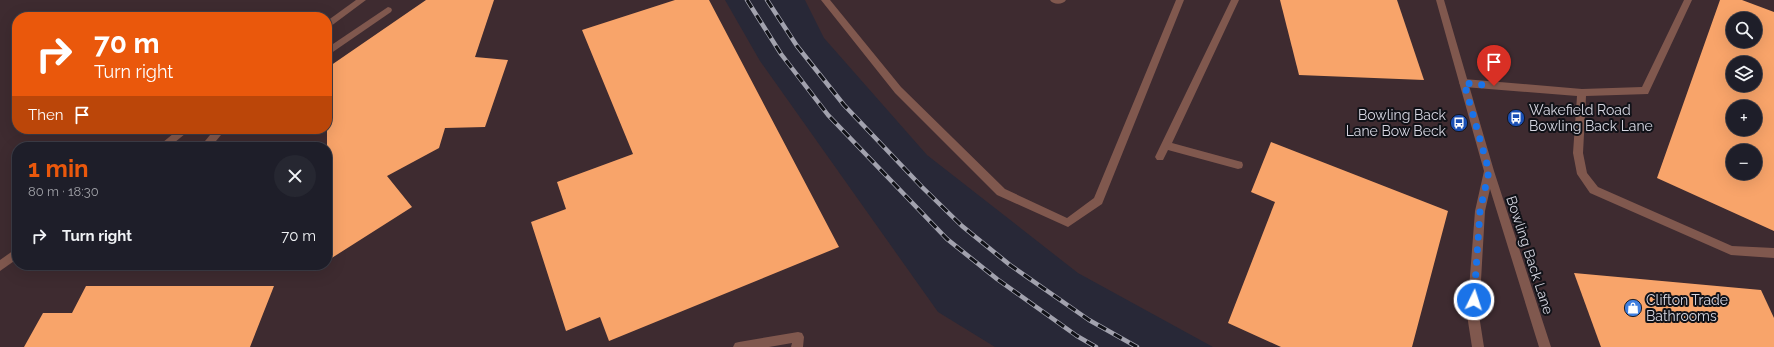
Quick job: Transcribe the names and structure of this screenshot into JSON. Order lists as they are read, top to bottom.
{
  "streets": {
    "street": ["Bowling Back Lane"]
  },
  "places": {
    "bus stop": ["Wakefield Road Bowling Back Lane", "Bowling Back Lane Bow Beck"],
    "shop": ["Clifton Trade Bathrooms"]
  },
  "page": {
    "map_buttons": ["+", "−"],
    "turn": ["70 m", "Turn right"],
    "then": "Then",
    "heading": ["1 min", "80 m · 18:30"],
    "list": [
      {
        "name": "Turn right",
        "value": "70 m"
      }
    ]
  }
}
